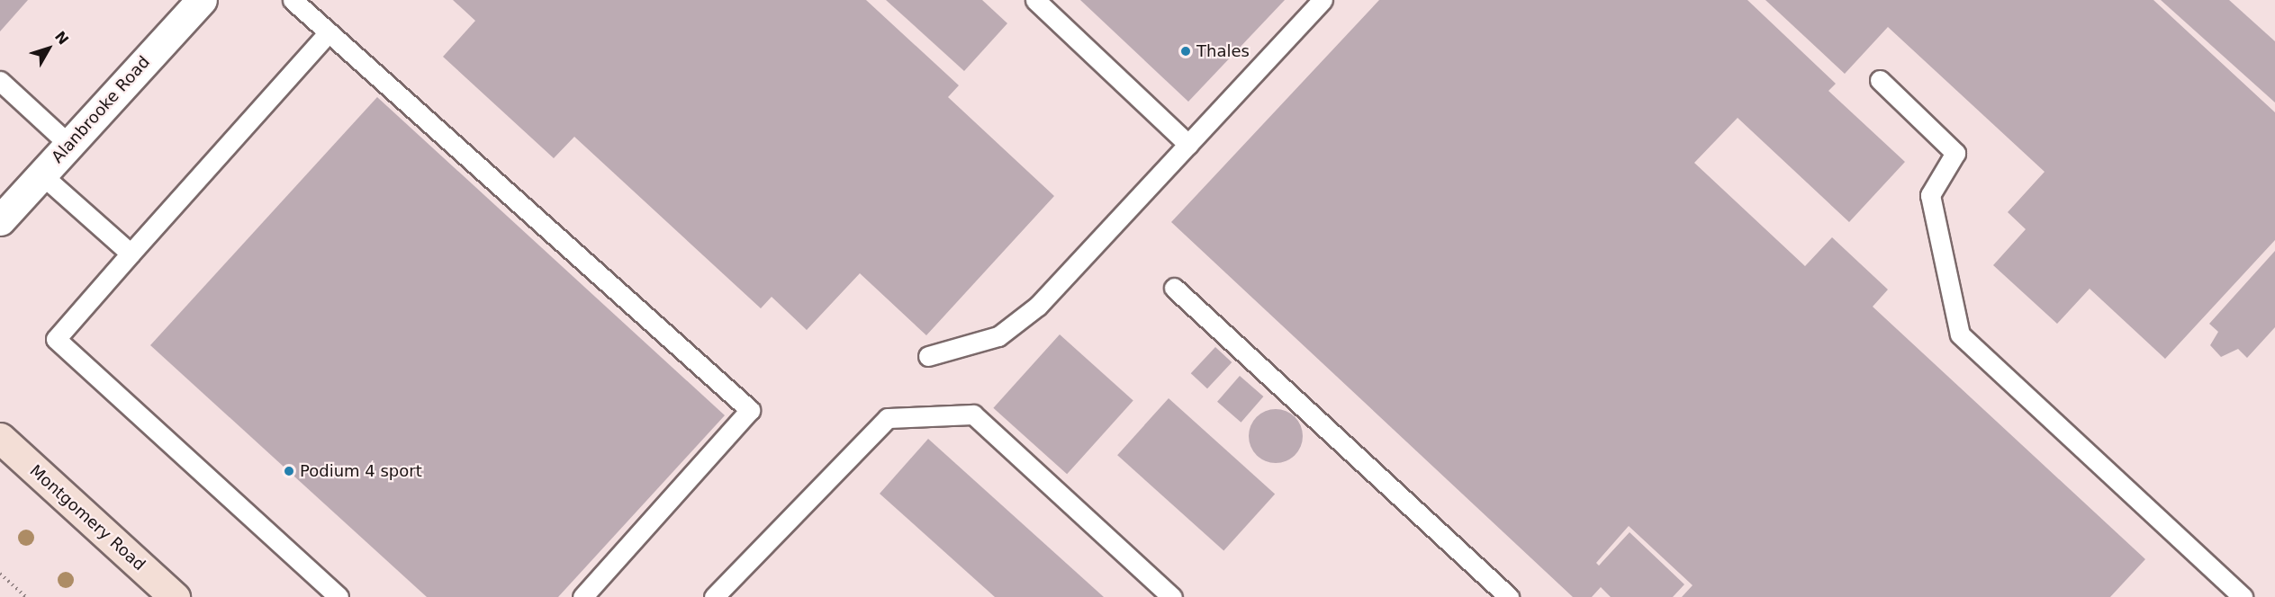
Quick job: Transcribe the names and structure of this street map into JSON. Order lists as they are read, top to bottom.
{
  "streets": {
    "street": ["Alanbrooke Road", "Montgomery Road"]
  },
  "places": ["Thales", "Podium 4 sport"],
  "north": "top right"
}
